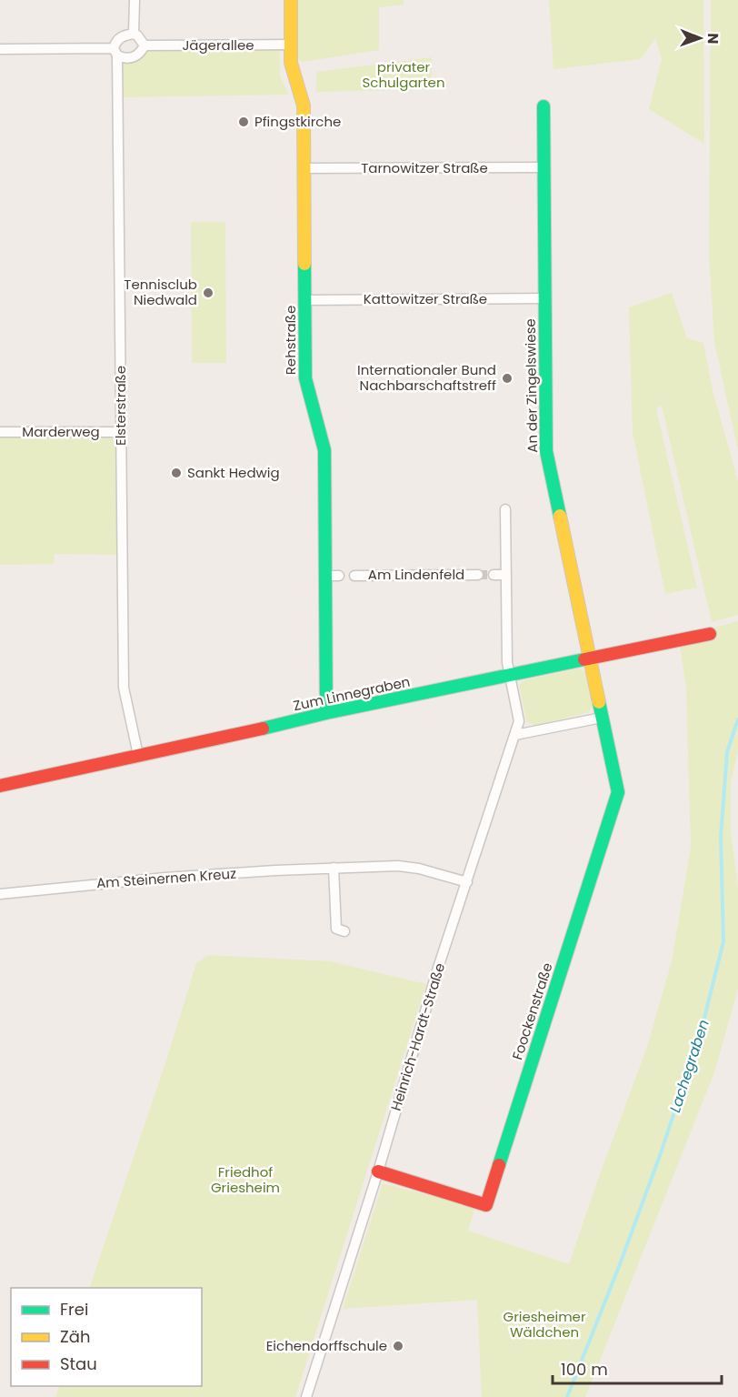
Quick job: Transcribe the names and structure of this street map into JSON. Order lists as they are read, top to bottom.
{
  "streets": {
    "street": [
      "Jägerallee",
      "Tarnowitzer Straße",
      "Kattowitzer Straße",
      "Rehstraße",
      "An der Zingelswiese",
      "Elsterstraße",
      "Marderweg",
      "Am Lindenfeld",
      "Zum Linnegraben",
      "Am Steinernen Kreuz",
      "Foockenstraße",
      "Heinrich-Hardt-Straße"
    ]
  },
  "crossings": [
    ["Jägerallee", "Rehstraße"],
    ["Jägerallee", "Elsterstraße"],
    ["Tarnowitzer Straße", "Rehstraße"],
    ["Tarnowitzer Straße", "An der Zingelswiese"],
    ["Kattowitzer Straße", "Rehstraße"],
    ["Kattowitzer Straße", "An der Zingelswiese"],
    ["Rehstraße", "Zum Linnegraben"],
    ["An der Zingelswiese", "Zum Linnegraben"],
    ["An der Zingelswiese", "Foockenstraße"],
    ["Elsterstraße", "Marderweg"],
    ["Elsterstraße", "Zum Linnegraben"],
    ["Zum Linnegraben", "Foockenstraße"],
    ["Zum Linnegraben", "Heinrich-Hardt-Straße"],
    ["Am Steinernen Kreuz", "Heinrich-Hardt-Straße"],
    ["Foockenstraße", "Heinrich-Hardt-Straße"]
  ],
  "water": ["Lachegraben"],
  "parks": ["privater Schulgarten", "Friedhof Griesheim", "Griesheimer Wäldchen"],
  "places": [
    "Pfingstkirche",
    "Tennisclub Niedwald",
    "Internationaler Bund Nachbarschaftstreff",
    "Sankt Hedwig",
    "Eichendorffschule"
  ],
  "legend": ["Frei", "Zäh", "Stau"],
  "scale_bar": "100 m",
  "north": "right"
}
